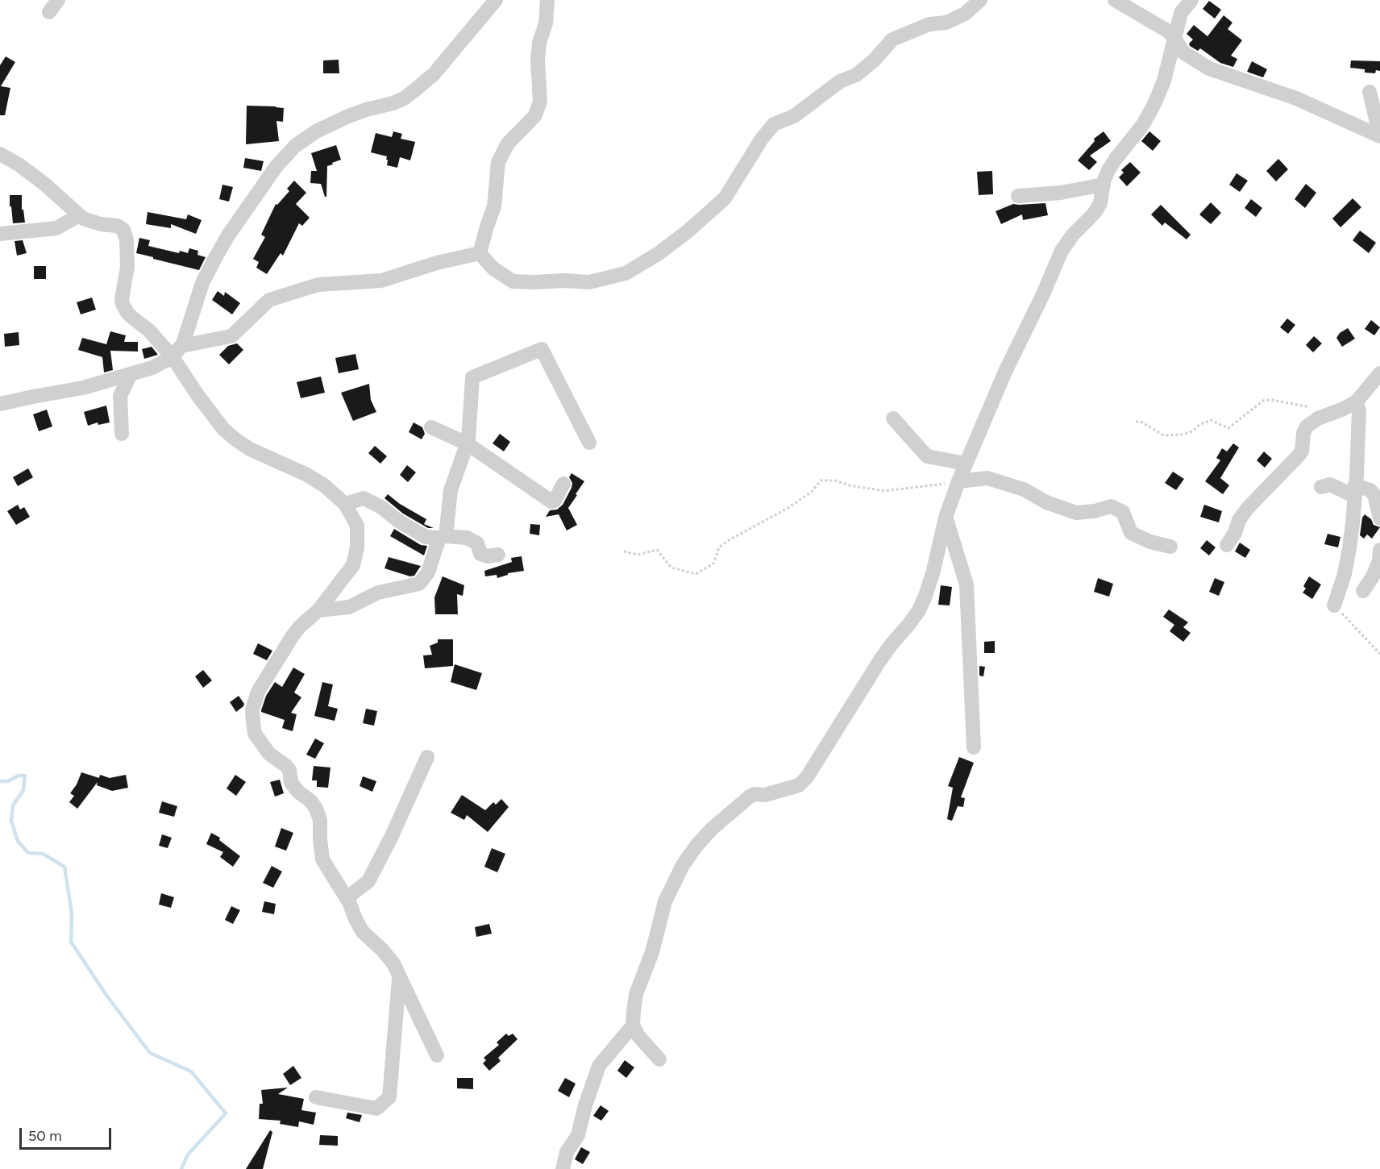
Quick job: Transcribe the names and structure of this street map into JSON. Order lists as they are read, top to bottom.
{
  "scale_bar": "50 m"
}
